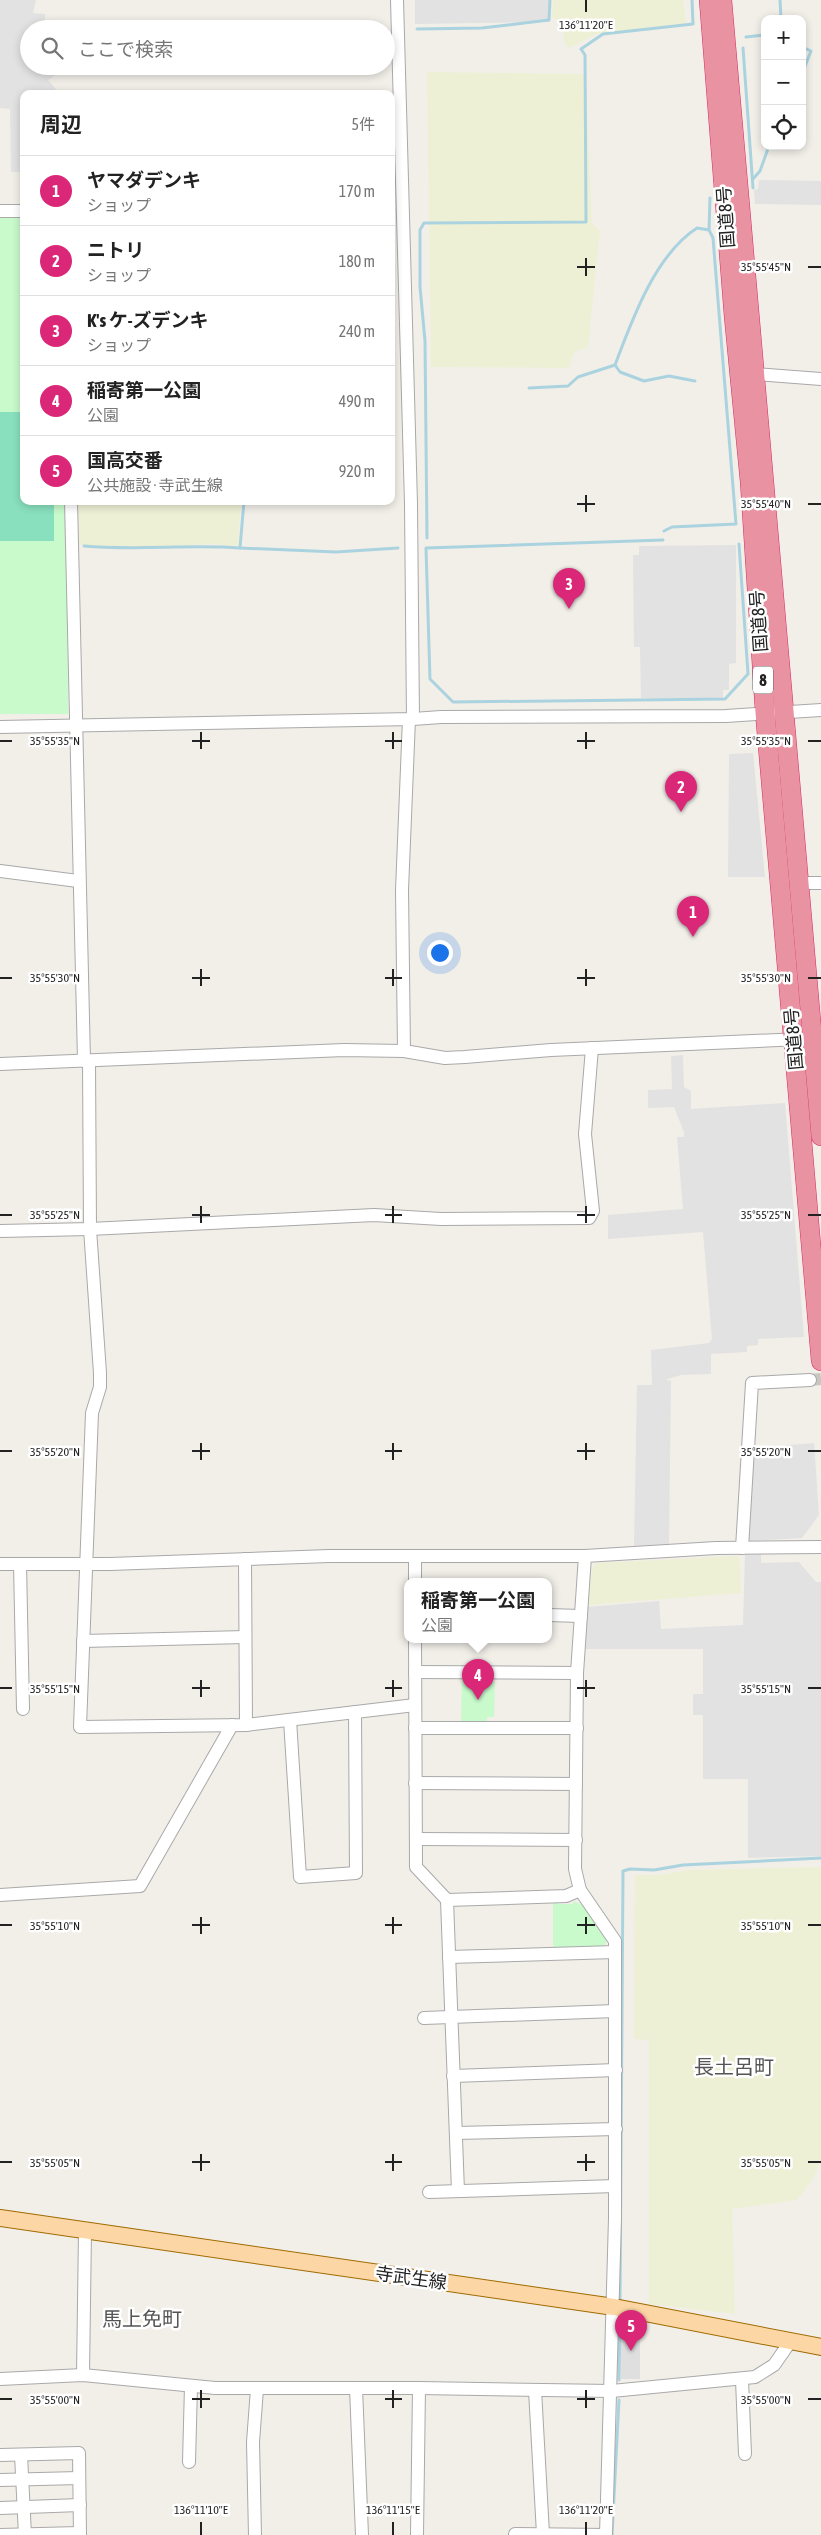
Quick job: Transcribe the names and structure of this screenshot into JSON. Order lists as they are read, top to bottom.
{
  "streets": {
    "highway": ["国道8号", "8"],
    "main road": ["寺武生線"]
  },
  "districts": ["長土呂町", "馬上免町"],
  "page": {
    "map_buttons": ["+", "−"],
    "search": "ここで検索",
    "heading": ["周辺", "5件"],
    "list": [
      {
        "mark": "1",
        "name": "ヤマダデンキ",
        "note": "ショップ",
        "value": "170 m"
      },
      {
        "mark": "2",
        "name": "ニトリ",
        "note": "ショップ",
        "value": "180 m"
      },
      {
        "mark": "3",
        "name": "K's ケ-ズデンキ",
        "note": "ショップ",
        "value": "240 m"
      },
      {
        "mark": "4",
        "name": "稲寄第一公園",
        "note": "公園",
        "value": "490 m"
      },
      {
        "mark": "5",
        "name": "国高交番",
        "note": "公共施設 · 寺武生線",
        "value": "920 m"
      }
    ],
    "pins": [
      "3",
      "2",
      "1",
      "4",
      "5"
    ],
    "popup": ["稲寄第一公園", "公園"]
  },
  "coordinates": [
    "136°11'20\"E",
    "35°55'45\"N",
    "35°55'40\"N",
    "35°55'35\"N",
    "35°55'30\"N",
    "35°55'25\"N",
    "35°55'20\"N",
    "35°55'15\"N",
    "35°55'10\"N",
    "35°55'05\"N",
    "35°55'00\"N",
    "136°11'10\"E",
    "136°11'15\"E"
  ]
}
